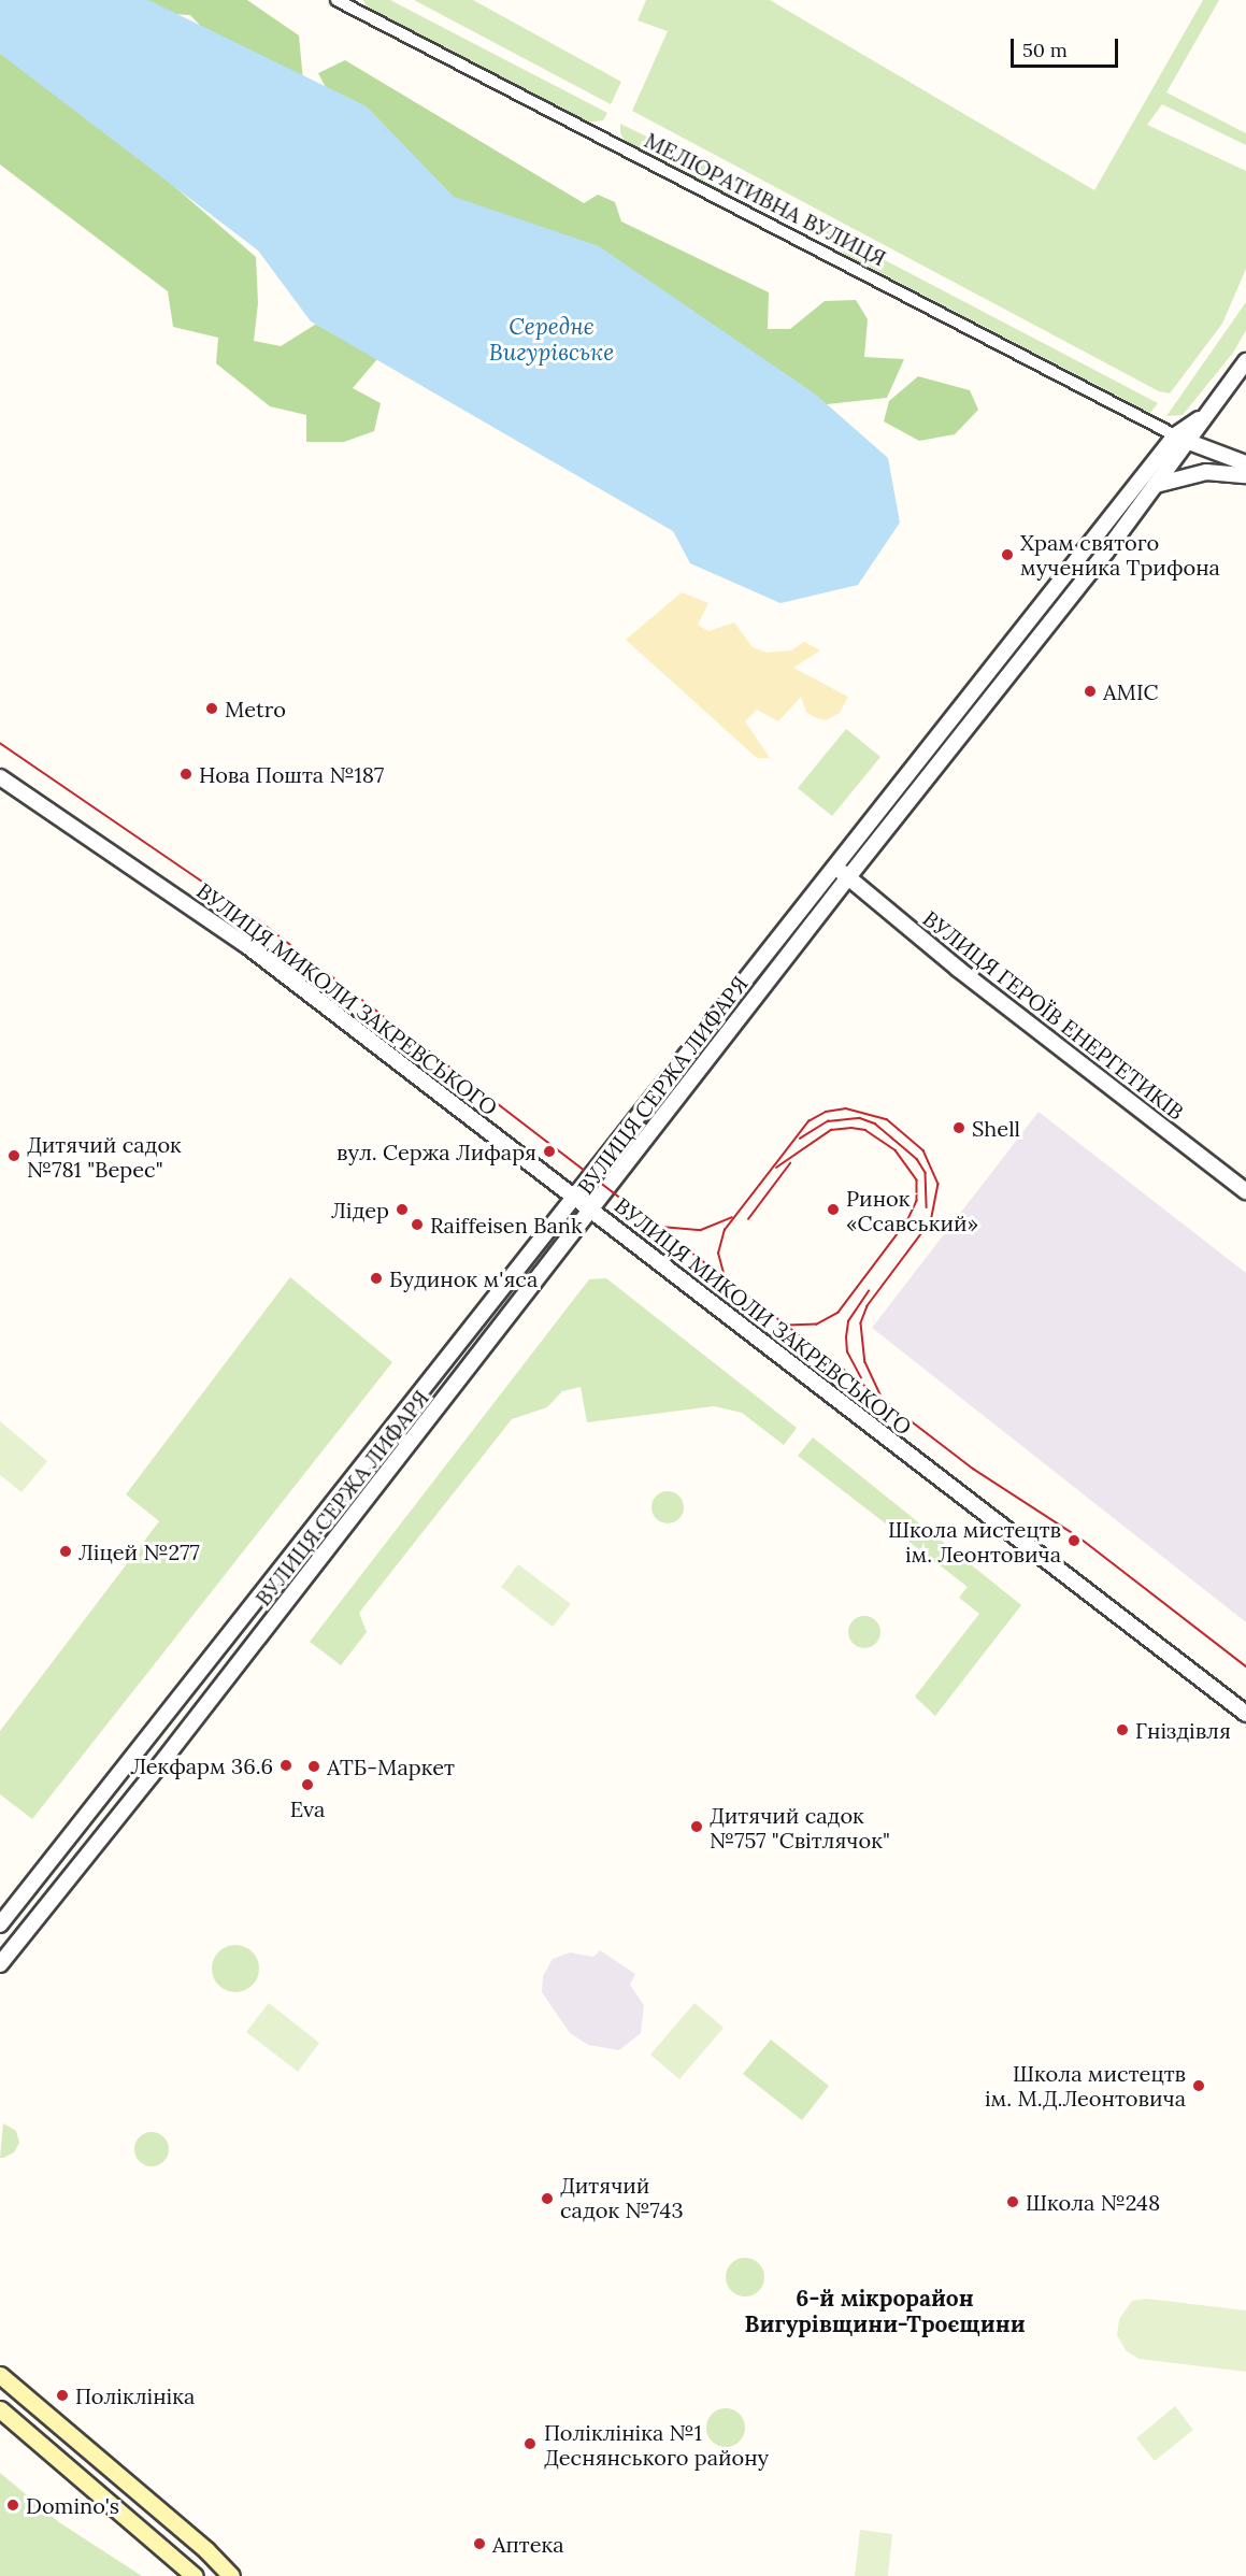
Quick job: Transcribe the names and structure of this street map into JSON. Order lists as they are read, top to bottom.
{
  "streets": {
    "street": [
      "МЕЛІОРАТИВНА ВУЛИЦЯ",
      "ВУЛИЦЯ МИКОЛИ ЗАКРЕВСЬКОГО",
      "ВУЛИЦЯ ГЕРОЇВ ЕНЕРГЕТИКІВ",
      "ВУЛИЦЯ СЕРЖА ЛИФАРЯ"
    ]
  },
  "crossings": [
    ["МЕЛІОРАТИВНА ВУЛИЦЯ", "ВУЛИЦЯ СЕРЖА ЛИФАРЯ"],
    ["ВУЛИЦЯ МИКОЛИ ЗАКРЕВСЬКОГО", "ВУЛИЦЯ СЕРЖА ЛИФАРЯ"],
    ["ВУЛИЦЯ ГЕРОЇВ ЕНЕРГЕТИКІВ", "ВУЛИЦЯ СЕРЖА ЛИФАРЯ"]
  ],
  "districts": ["6-й мікрорайон Вигурівщини-Троєщини"],
  "water": ["Середнє Вигурівське"],
  "places": [
    "Храм святого мученика Трифона",
    "AMIC",
    "Metro",
    "Нова Пошта №187",
    "Shell",
    "вул. Сержа Лифаря",
    "Дитячий садок №781 \"Верес\"",
    "Лідер",
    "Ринок «Ссавський»",
    "Raiffeisen Bank",
    "Будинок м'яса",
    "Школа мистецтв ім. Леонтовича",
    "Ліцей №277",
    "Гніздівля",
    "Лекфарм 36.6",
    "АТБ-Маркет",
    "Eva",
    "Дитячий садок №757 \"Світлячок\"",
    "Школа мистецтв ім. М.Д.Леонтовича",
    "Дитячий садок №743",
    "Школа №248",
    "Поліклініка",
    "Поліклініка №1 Деснянського району",
    "Domino's",
    "Аптека"
  ],
  "scale_bar": "50 m"
}
